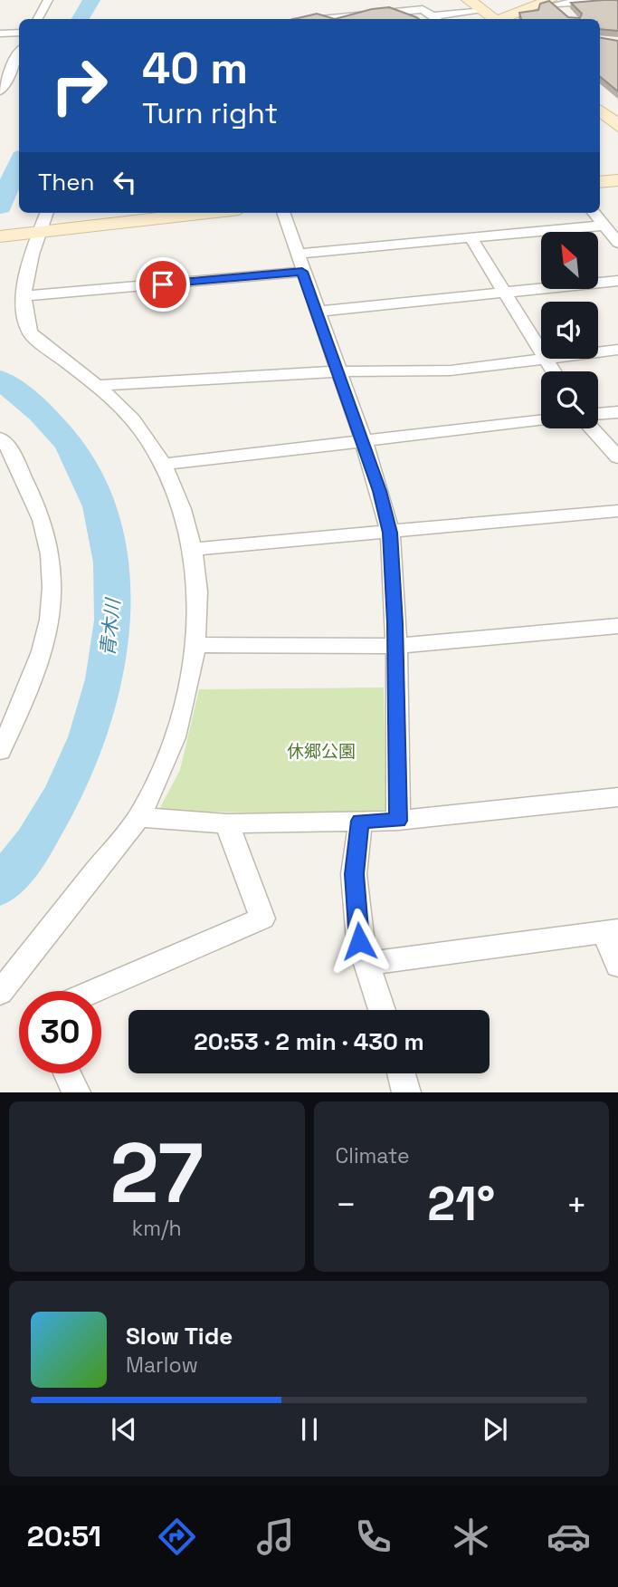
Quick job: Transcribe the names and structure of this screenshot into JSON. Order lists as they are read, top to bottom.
{
  "water": ["青木川"],
  "parks": ["休郷公園"],
  "north": "top left",
  "page": {
    "turn": ["40 m", "Turn right"],
    "then": "Then",
    "limit": "30",
    "trip": "20:53 · 2 min · 430 m",
    "tile": [
      ["27", "km/h"],
      "Climate"
    ],
    "heat": ["−", "21°", "+"],
    "song": ["Slow Tide", "Marlow"],
    "tabs": "20:51"
  }
}
